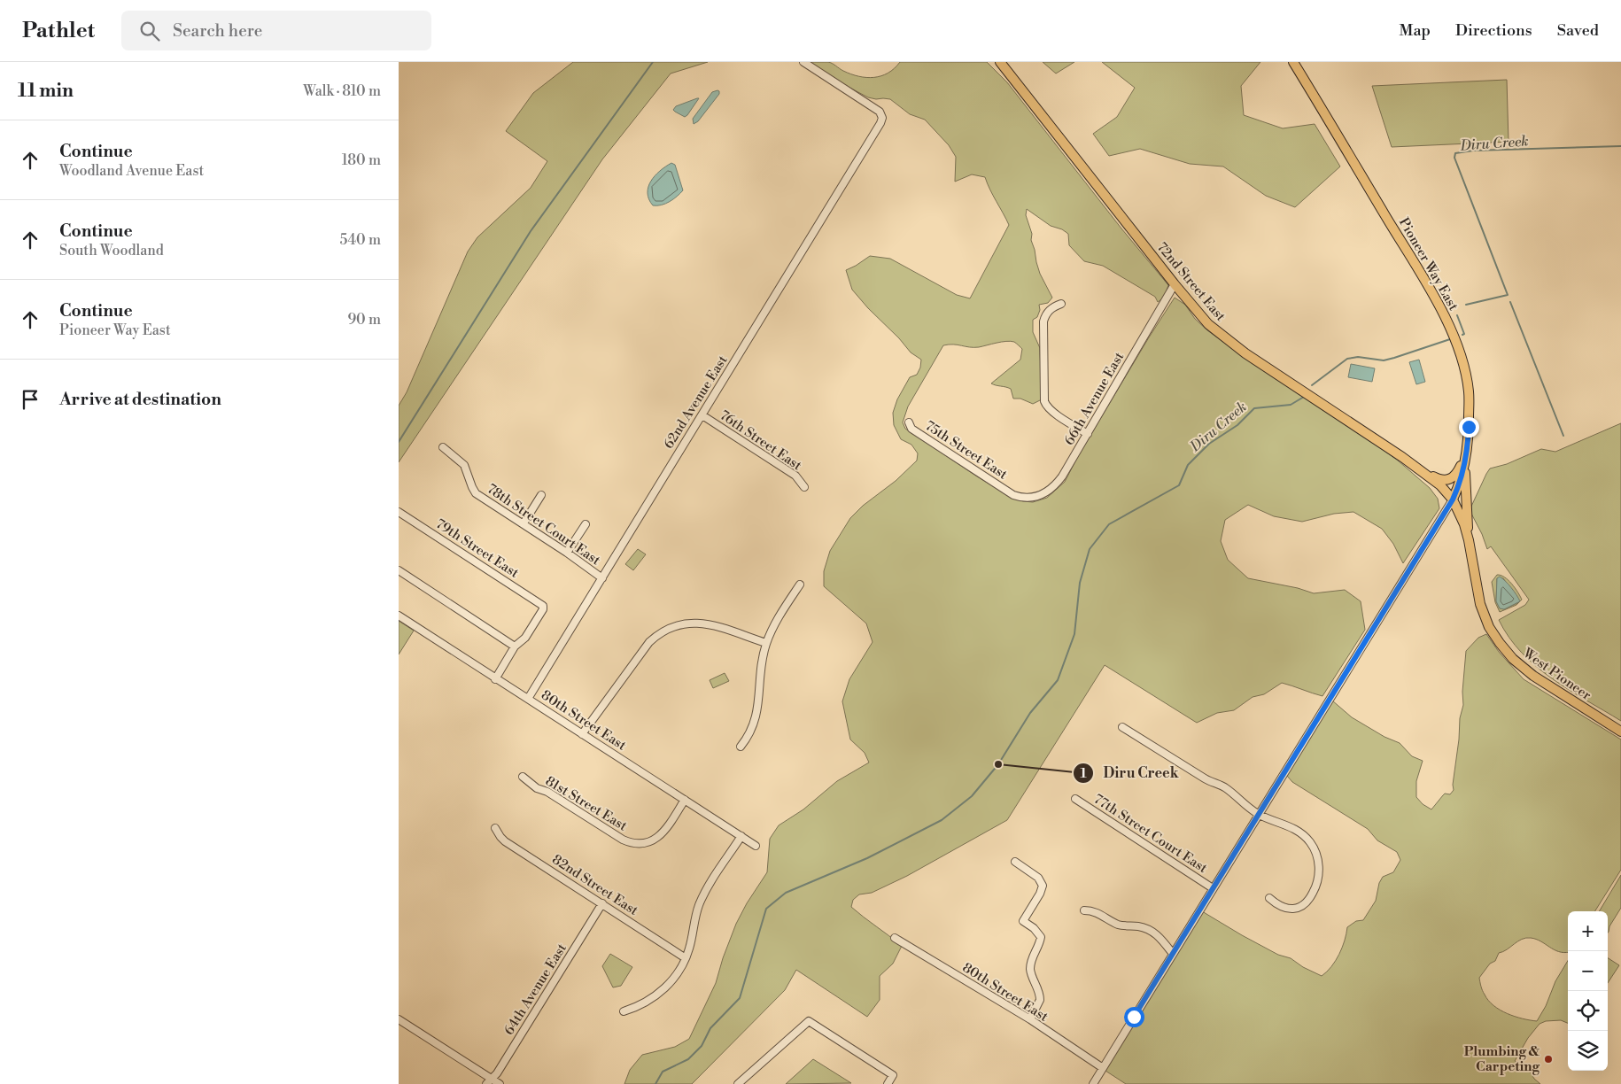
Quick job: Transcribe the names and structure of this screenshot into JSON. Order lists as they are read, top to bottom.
{
  "streets": {
    "main road": ["Pioneer Way East", "72nd Street East", "West Pioneer"],
    "street": [
      "66th Avenue East",
      "62nd Avenue East",
      "76th Street East",
      "75th Street East",
      "78th Street Court East",
      "79th Street East",
      "80th Street East",
      "81st Street East",
      "77th Street Court East",
      "82nd Street East",
      "64th Avenue East"
    ]
  },
  "crossings": [
    ["Pioneer Way East", "72nd Street East"],
    ["Pioneer Way East", "West Pioneer"],
    ["72nd Street East", "66th Avenue East"],
    ["72nd Street East", "West Pioneer"],
    ["66th Avenue East", "75th Street East"],
    ["62nd Avenue East", "76th Street East"],
    ["62nd Avenue East", "78th Street Court East"],
    ["62nd Avenue East", "80th Street East"],
    ["80th Street East", "81st Street East"],
    ["82nd Street East", "64th Avenue East"]
  ],
  "water": ["Diru Creek"],
  "places": ["Diru Creek", "Plumbing & Carpeting"],
  "page": {
    "header": "Pathlet",
    "search": "Search here",
    "nav": ["Map", "Directions", "Saved"],
    "heading": ["11 min", "Walk · 810 m"],
    "list": [
      ["Continue", "Woodland Avenue East", "180 m"],
      ["Continue", "South Woodland", "540 m"],
      ["Continue", "Pioneer Way East", "90 m"],
      "Arrive at destination"
    ],
    "map_buttons": ["+", "−"]
  }
}
